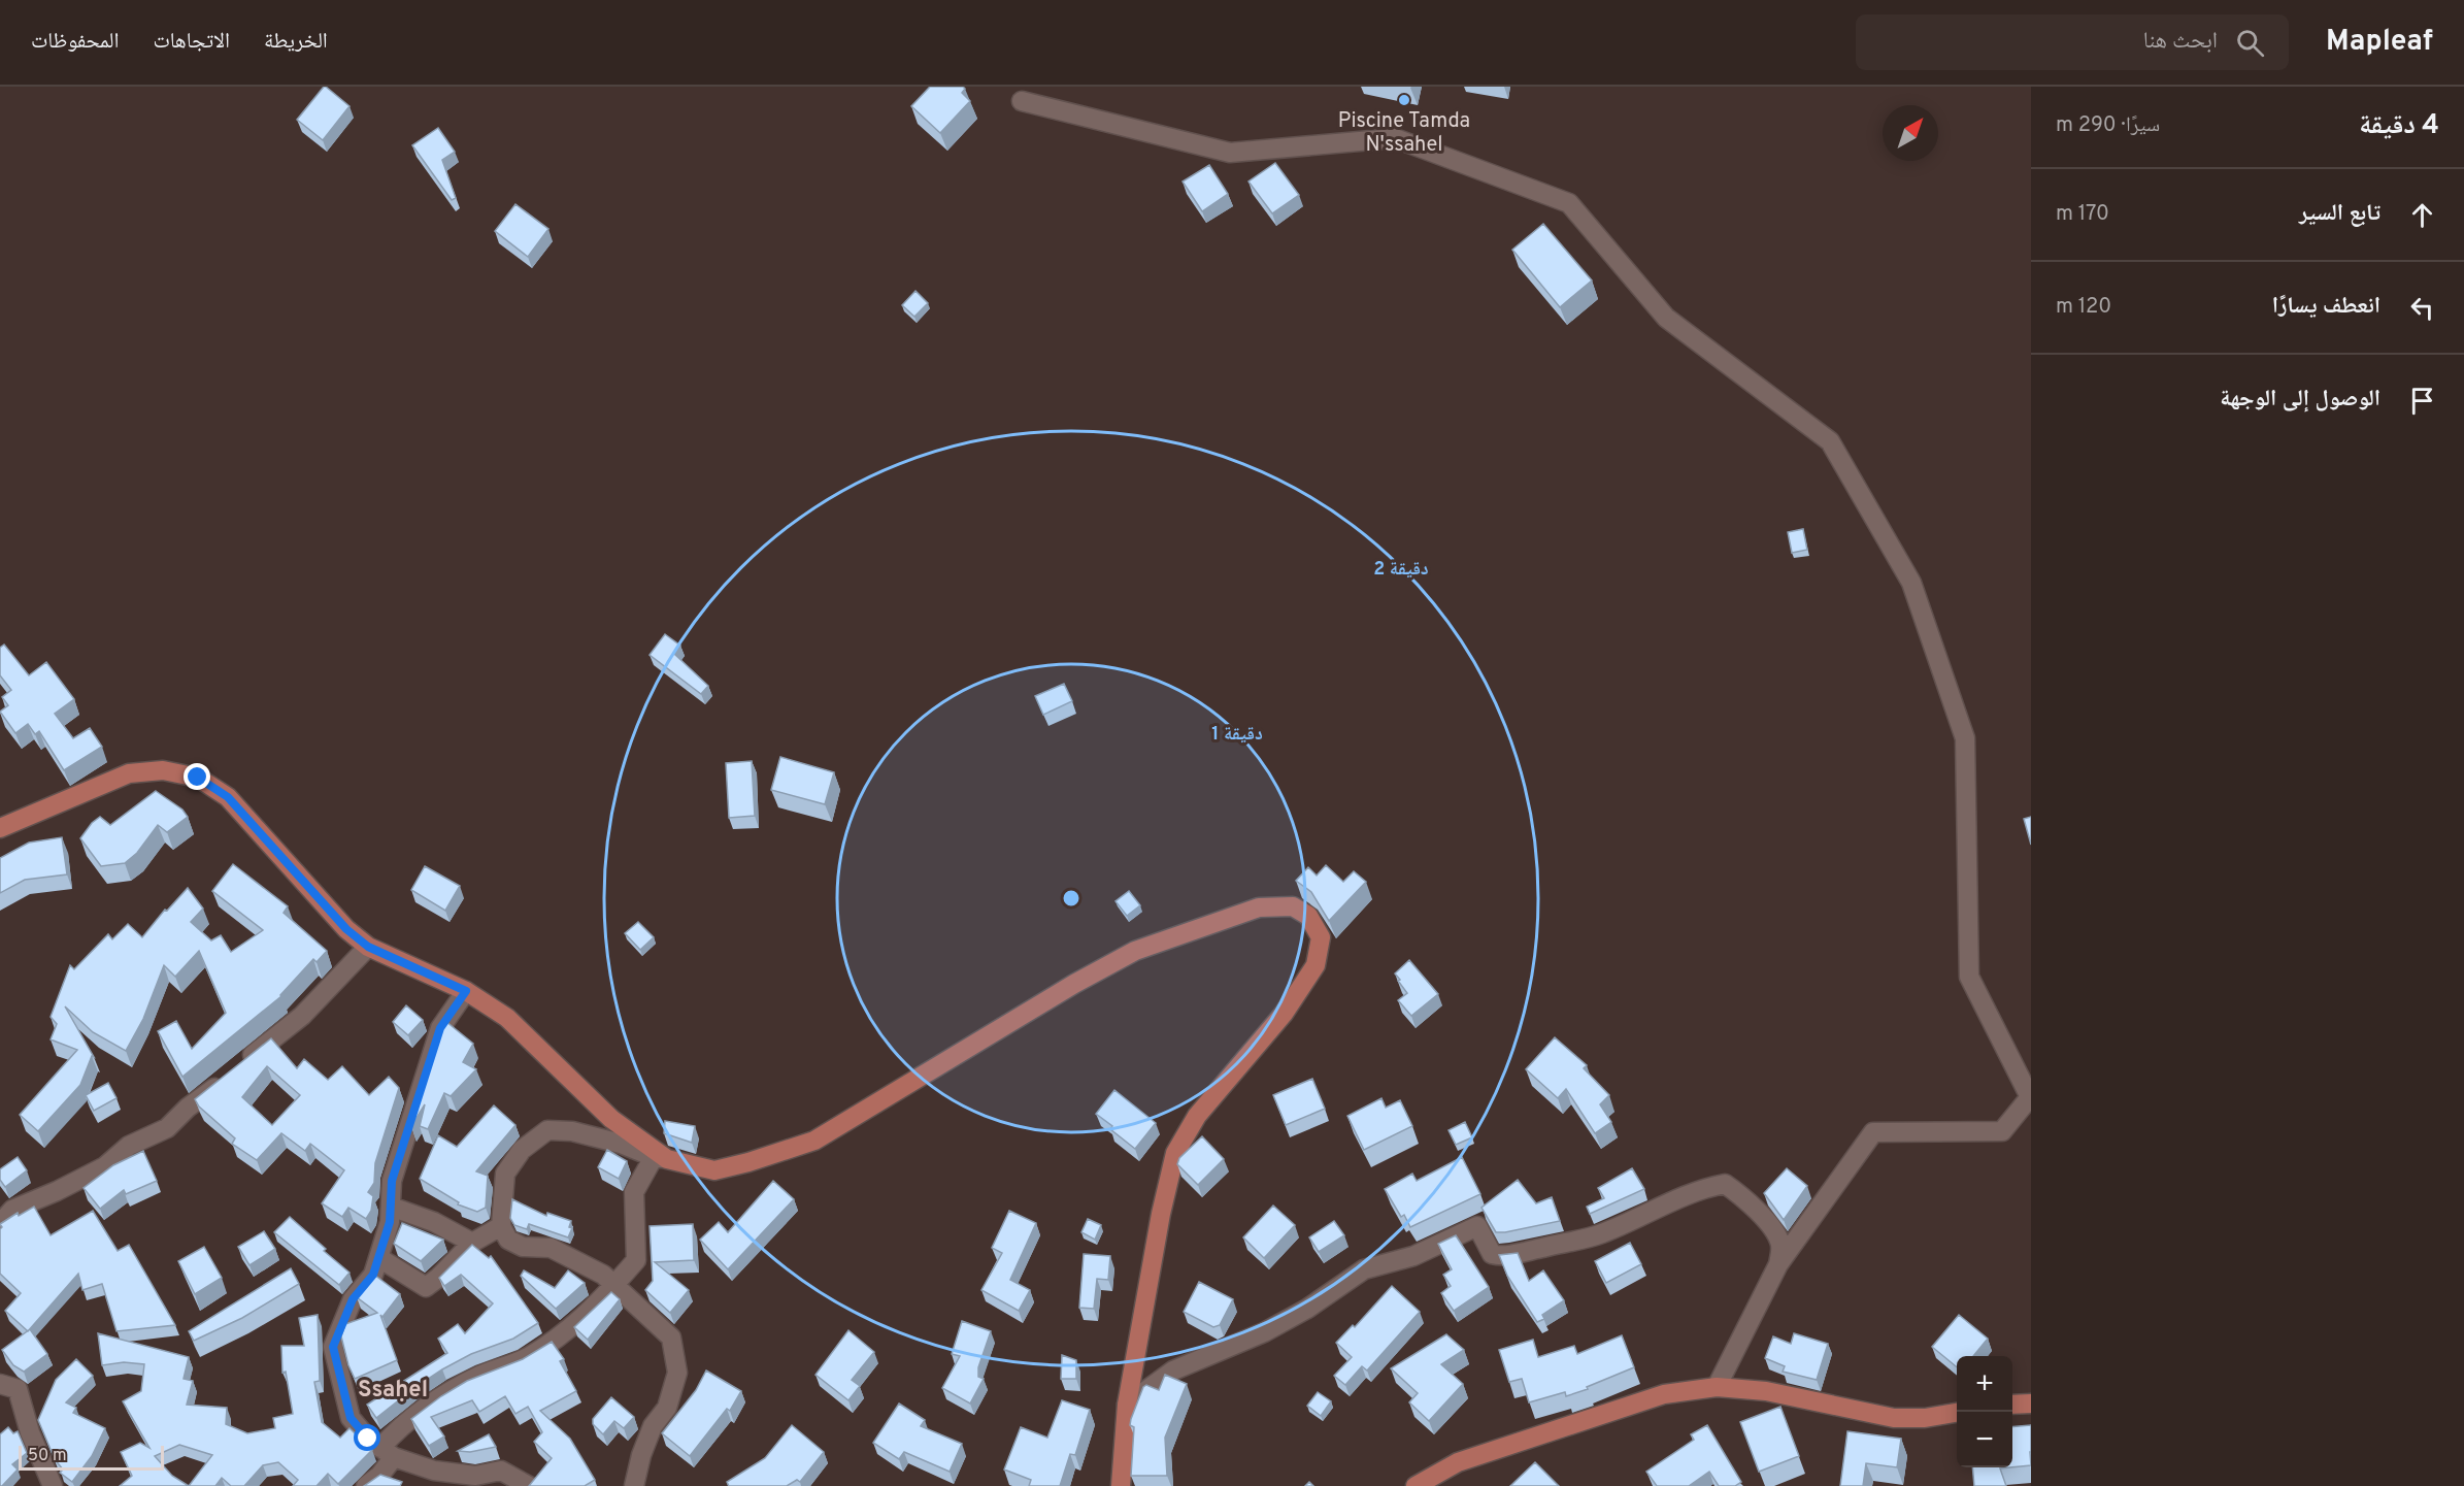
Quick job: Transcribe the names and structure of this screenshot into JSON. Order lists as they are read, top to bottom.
{
  "districts": ["Ssaḥel"],
  "places": ["Piscine Tamda N'ssahel"],
  "scale_bar": "50 m",
  "north": "top right",
  "page": {
    "header": "Mapleaf",
    "search": "ابحث هنا",
    "nav": ["الخريطة", "الاتجاهات", "المحفوظات"],
    "heading": ["4 دقيقة", "سيرًا · 290 m"],
    "list": [
      ["تابع السير", "170 m"],
      ["انعطف يسارًا", "120 m"],
      "الوصول إلى الوجهة"
    ],
    "map_buttons": ["+", "−"],
    "scale": "50 m"
  },
  "rings": ["2 دقيقة", "1 دقيقة"]
}
